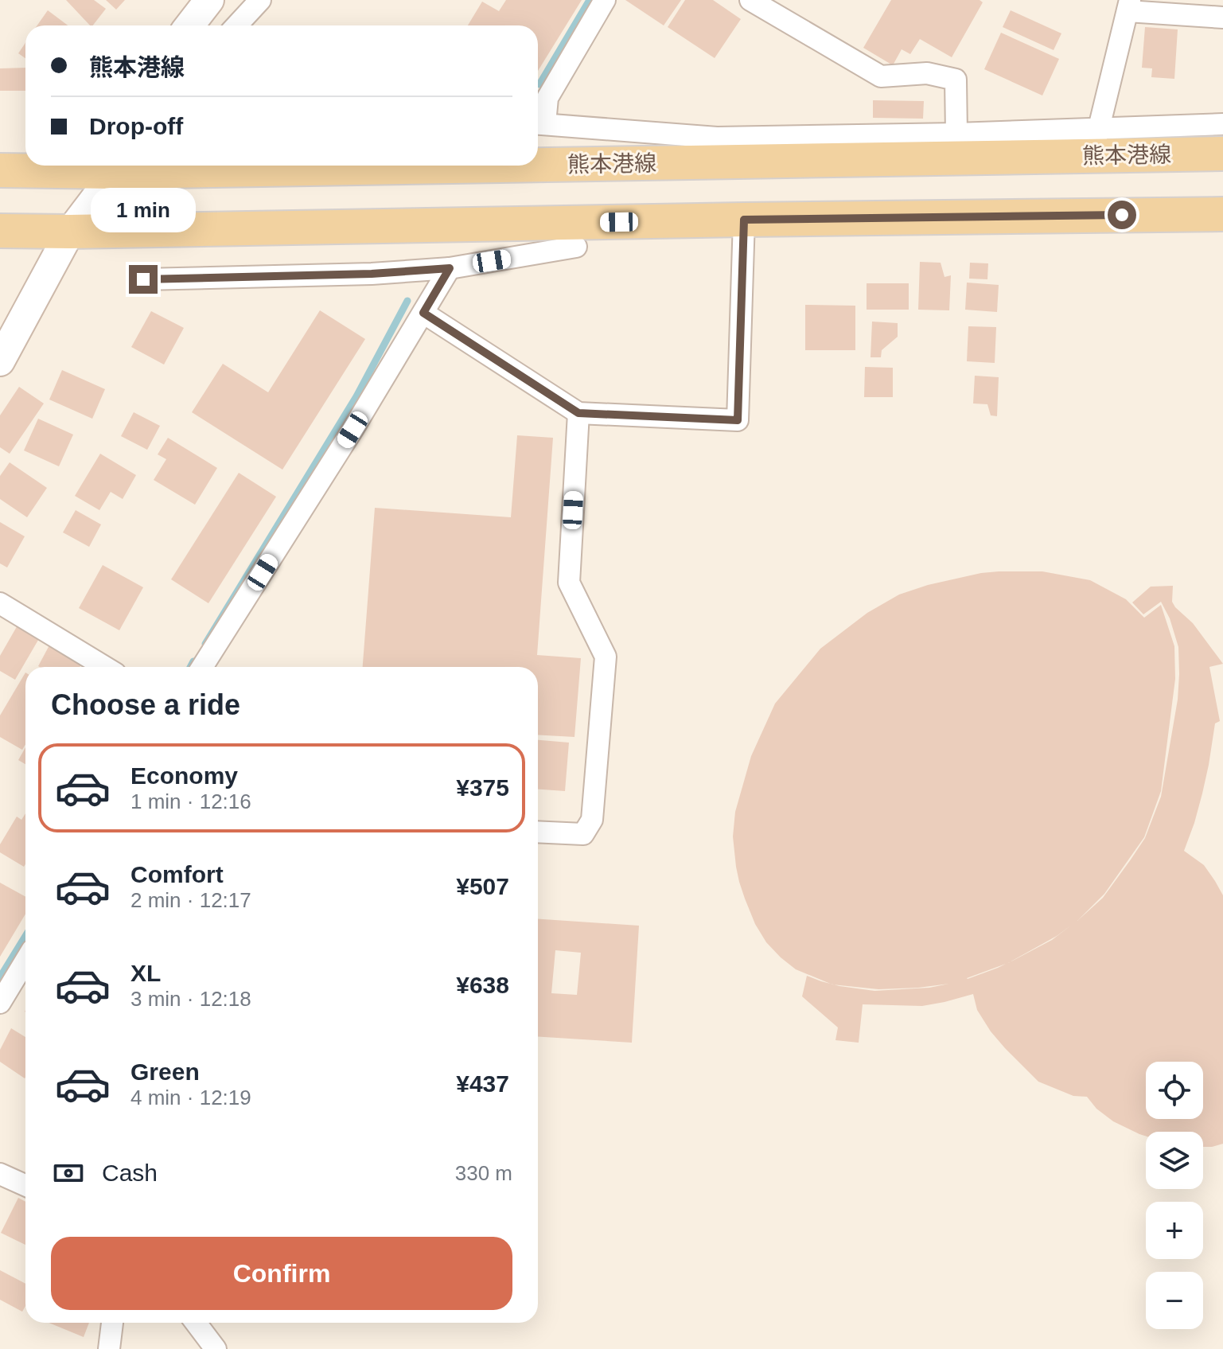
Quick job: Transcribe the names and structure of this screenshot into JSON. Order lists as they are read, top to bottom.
{
  "streets": {
    "main road": ["熊本港線"]
  },
  "page": {
    "banner": ["熊本港線", "Drop-off"],
    "bubble": "1 min",
    "heading": "Choose a ride",
    "list": [
      {
        "name": "Economy",
        "note": "1 min · 12:16",
        "value": "¥375"
      },
      {
        "name": "Comfort",
        "note": "2 min · 12:17",
        "value": "¥507"
      },
      {
        "name": "XL",
        "note": "3 min · 12:18",
        "value": "¥638"
      },
      {
        "name": "Green",
        "note": "4 min · 12:19",
        "value": "¥437"
      }
    ],
    "map_buttons": ["+", "−"],
    "pay": ["Cash", "330 m"],
    "buttons": "Confirm"
  }
}
